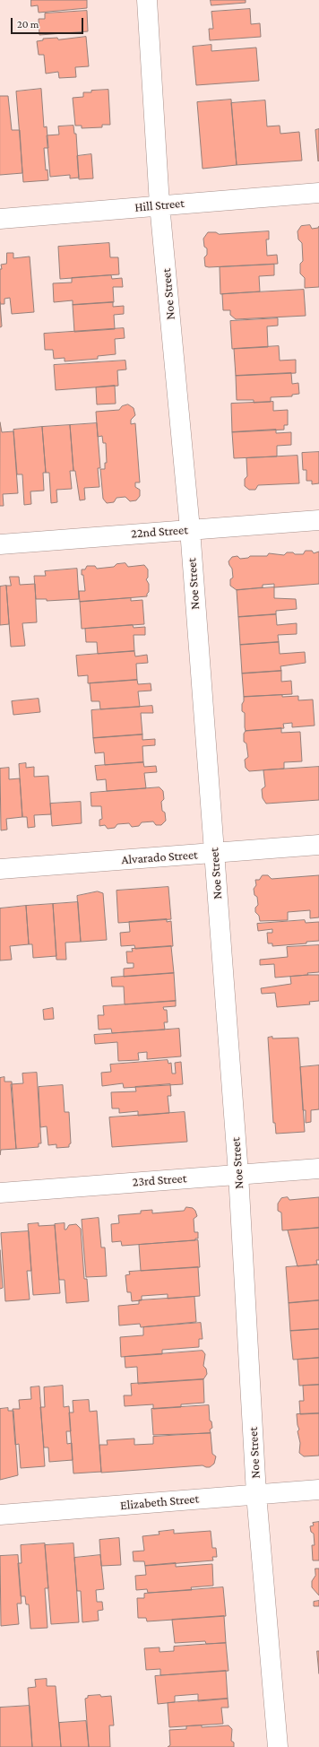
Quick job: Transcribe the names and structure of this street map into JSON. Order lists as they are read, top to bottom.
{
  "streets": {
    "street": [
      "Hill Street",
      "Noe Street",
      "22nd Street",
      "Alvarado Street",
      "23rd Street",
      "Elizabeth Street"
    ]
  },
  "crossings": [
    ["Hill Street", "Noe Street"],
    ["Noe Street", "22nd Street"],
    ["Noe Street", "Alvarado Street"],
    ["Noe Street", "23rd Street"],
    ["Noe Street", "Elizabeth Street"]
  ],
  "scale_bar": "20 m"
}
